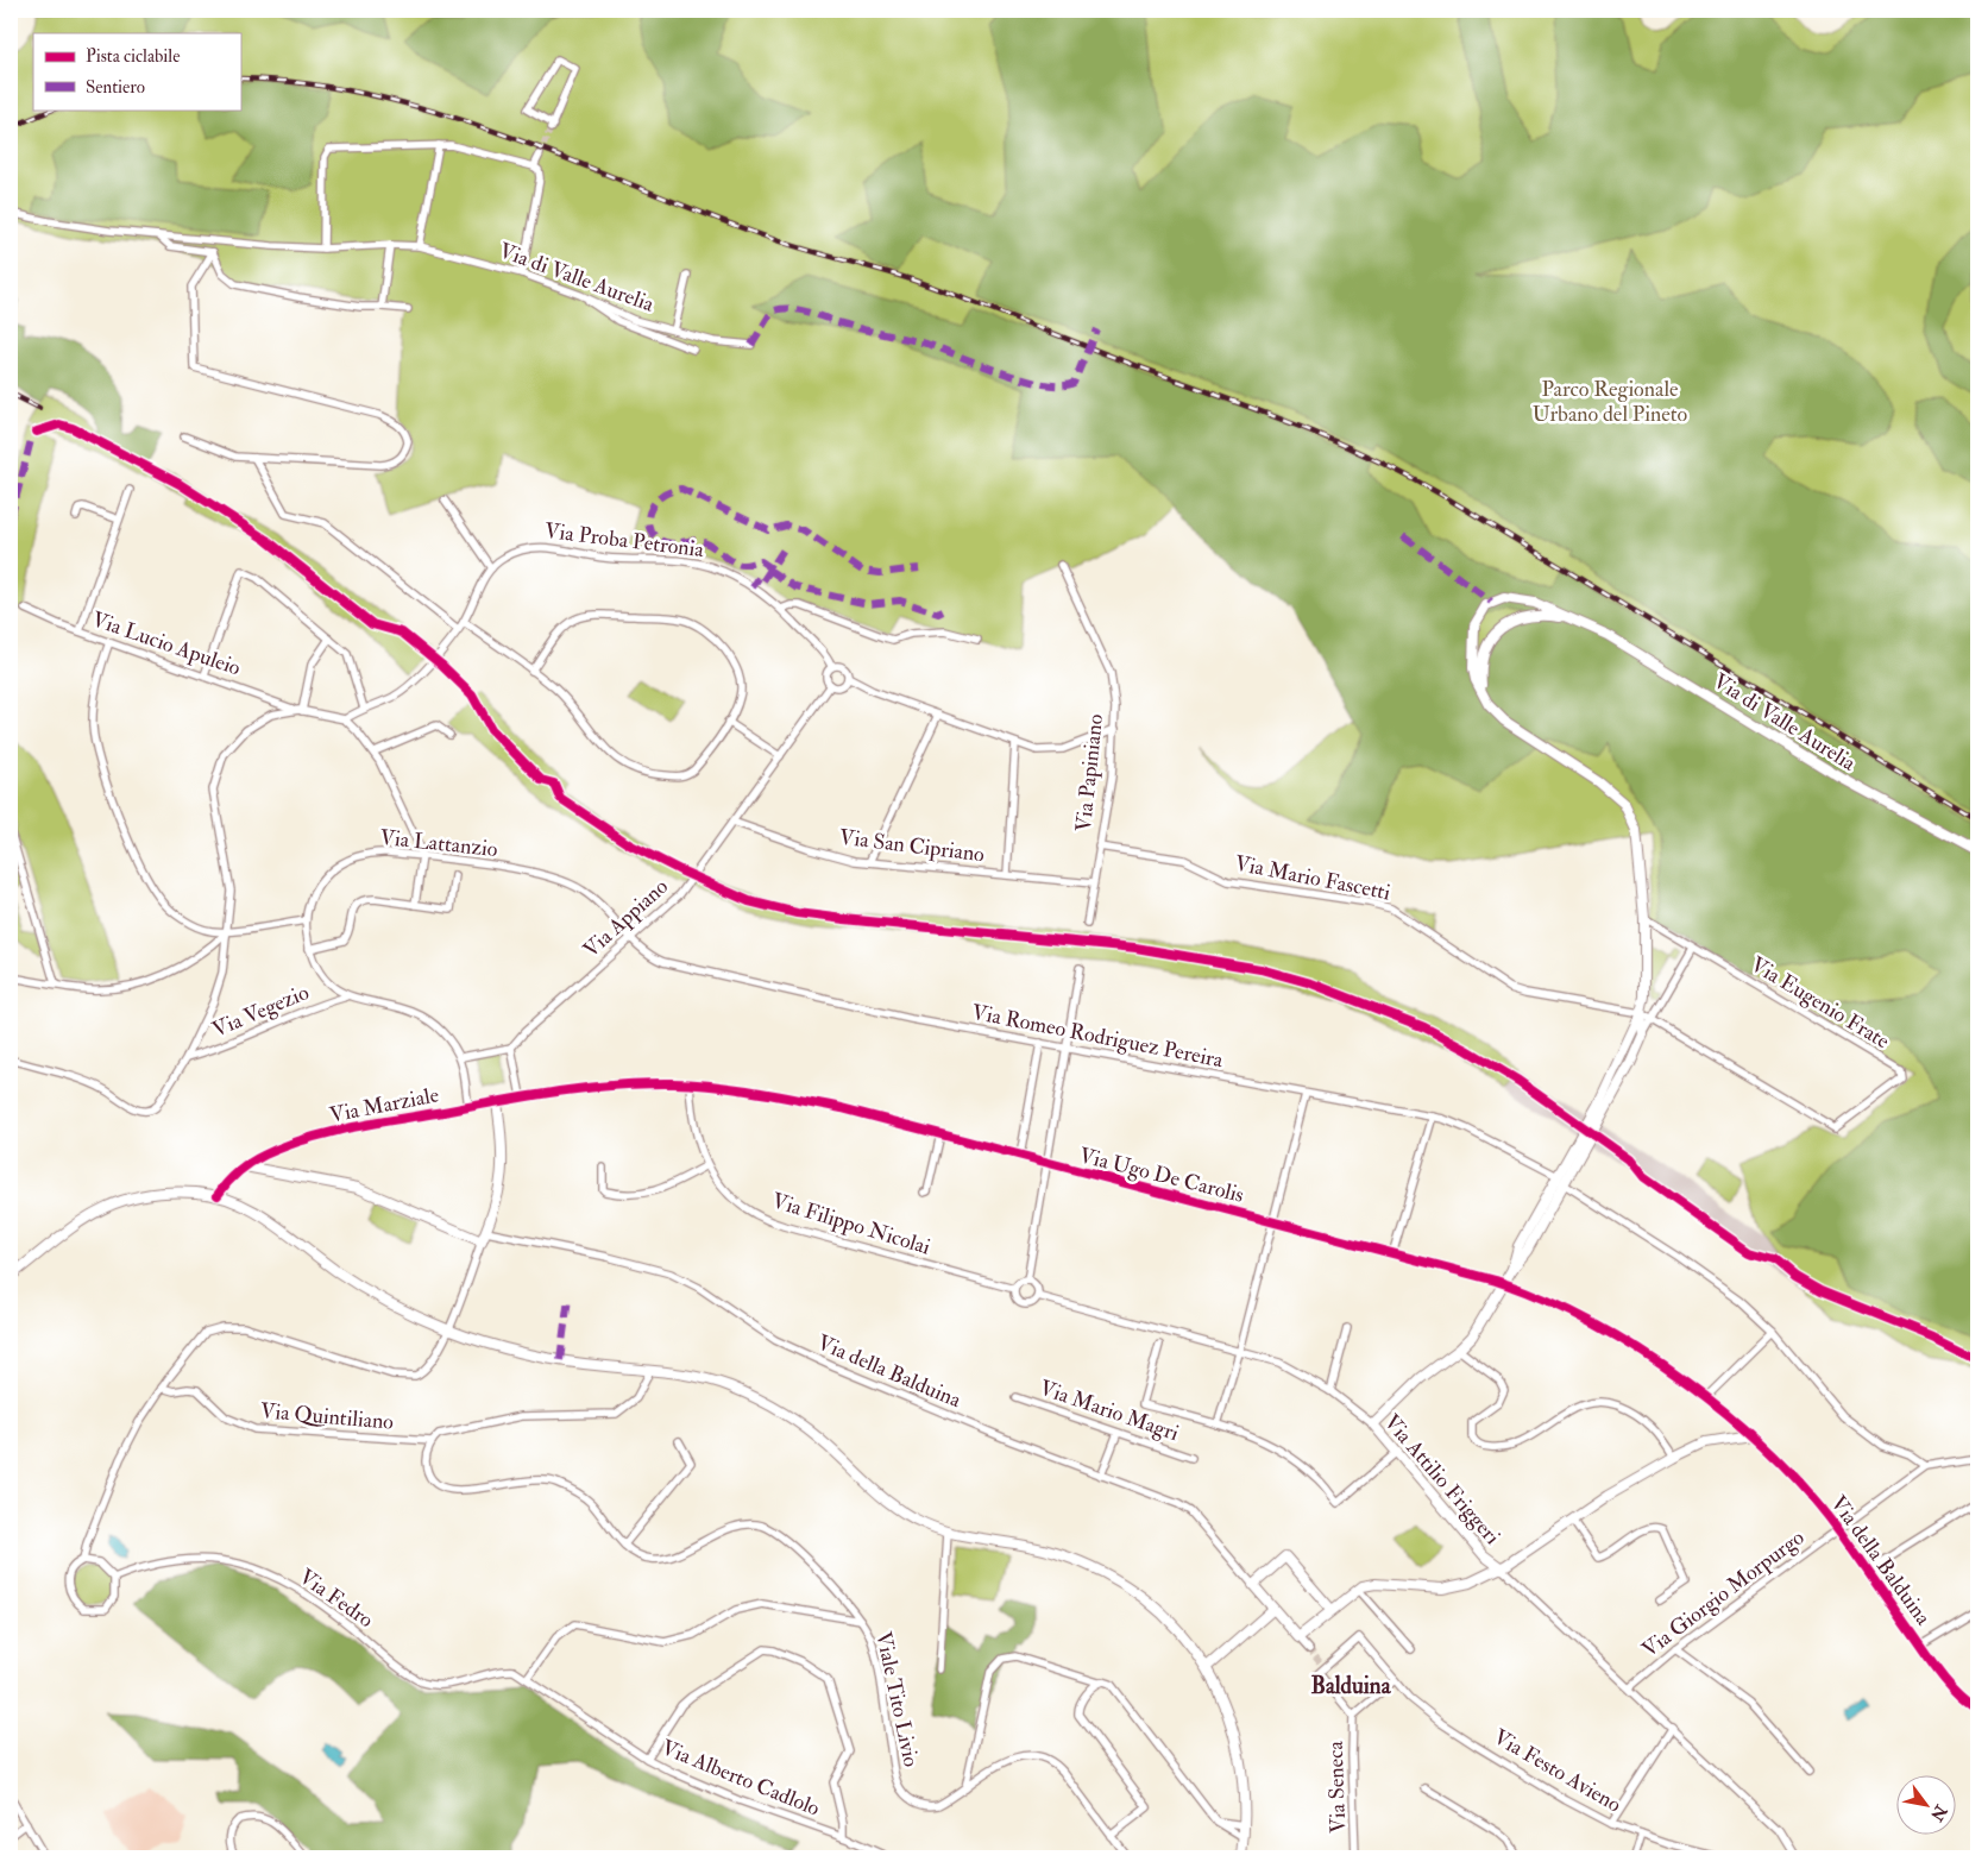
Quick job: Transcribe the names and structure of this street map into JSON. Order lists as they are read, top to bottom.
{
  "streets": {
    "street": [
      "Via di Valle Aurelia",
      "Via Proba Petronia",
      "Via Lucio Apuleio",
      "Via Papiniano",
      "Via Lattanzio",
      "Via San Cipriano",
      "Via Mario Fascetti",
      "Via Appiano",
      "Via Eugenio Frate",
      "Via Vegezio",
      "Via Romeo Rodriguez Pereira",
      "Via Marziale",
      "Via Ugo De Carolis",
      "Via Filippo Nicolai",
      "Via della Balduina",
      "Via Mario Magri",
      "Via Quintiliano",
      "Via Attilio Friggeri",
      "Via Giorgio Morpurgo",
      "Via Fedro",
      "Viale Tito Livio",
      "Via Festo Avieno",
      "Via Alberto Cadlolo",
      "Via Seneca"
    ]
  },
  "crossings": [
    ["Via Proba Petronia", "Via Appiano"],
    ["Via Papiniano", "Via San Cipriano"],
    ["Via Papiniano", "Via Mario Fascetti"],
    ["Via Lattanzio", "Via Appiano"],
    ["Via Lattanzio", "Via Vegezio"],
    ["Via Lattanzio", "Via Romeo Rodriguez Pereira"],
    ["Via San Cipriano", "Via Appiano"],
    ["Via Appiano", "Via Romeo Rodriguez Pereira"],
    ["Via Romeo Rodriguez Pereira", "Via Giorgio Morpurgo"],
    ["Via Marziale", "Via Ugo De Carolis"],
    ["Via Ugo De Carolis", "Via Filippo Nicolai"],
    ["Via Ugo De Carolis", "Via della Balduina"],
    ["Via Filippo Nicolai", "Via Attilio Friggeri"],
    ["Via della Balduina", "Via Giorgio Morpurgo"],
    ["Via Quintiliano", "Viale Tito Livio"],
    ["Via Attilio Friggeri", "Via Giorgio Morpurgo"],
    ["Via Fedro", "Via Alberto Cadlolo"],
    ["Via Festo Avieno", "Via Seneca"]
  ],
  "districts": ["Balduina"],
  "parks": ["Parco Regionale Urbano del Pineto"],
  "legend": ["Pista ciclabile", "Sentiero"],
  "north": "bottom right"
}
